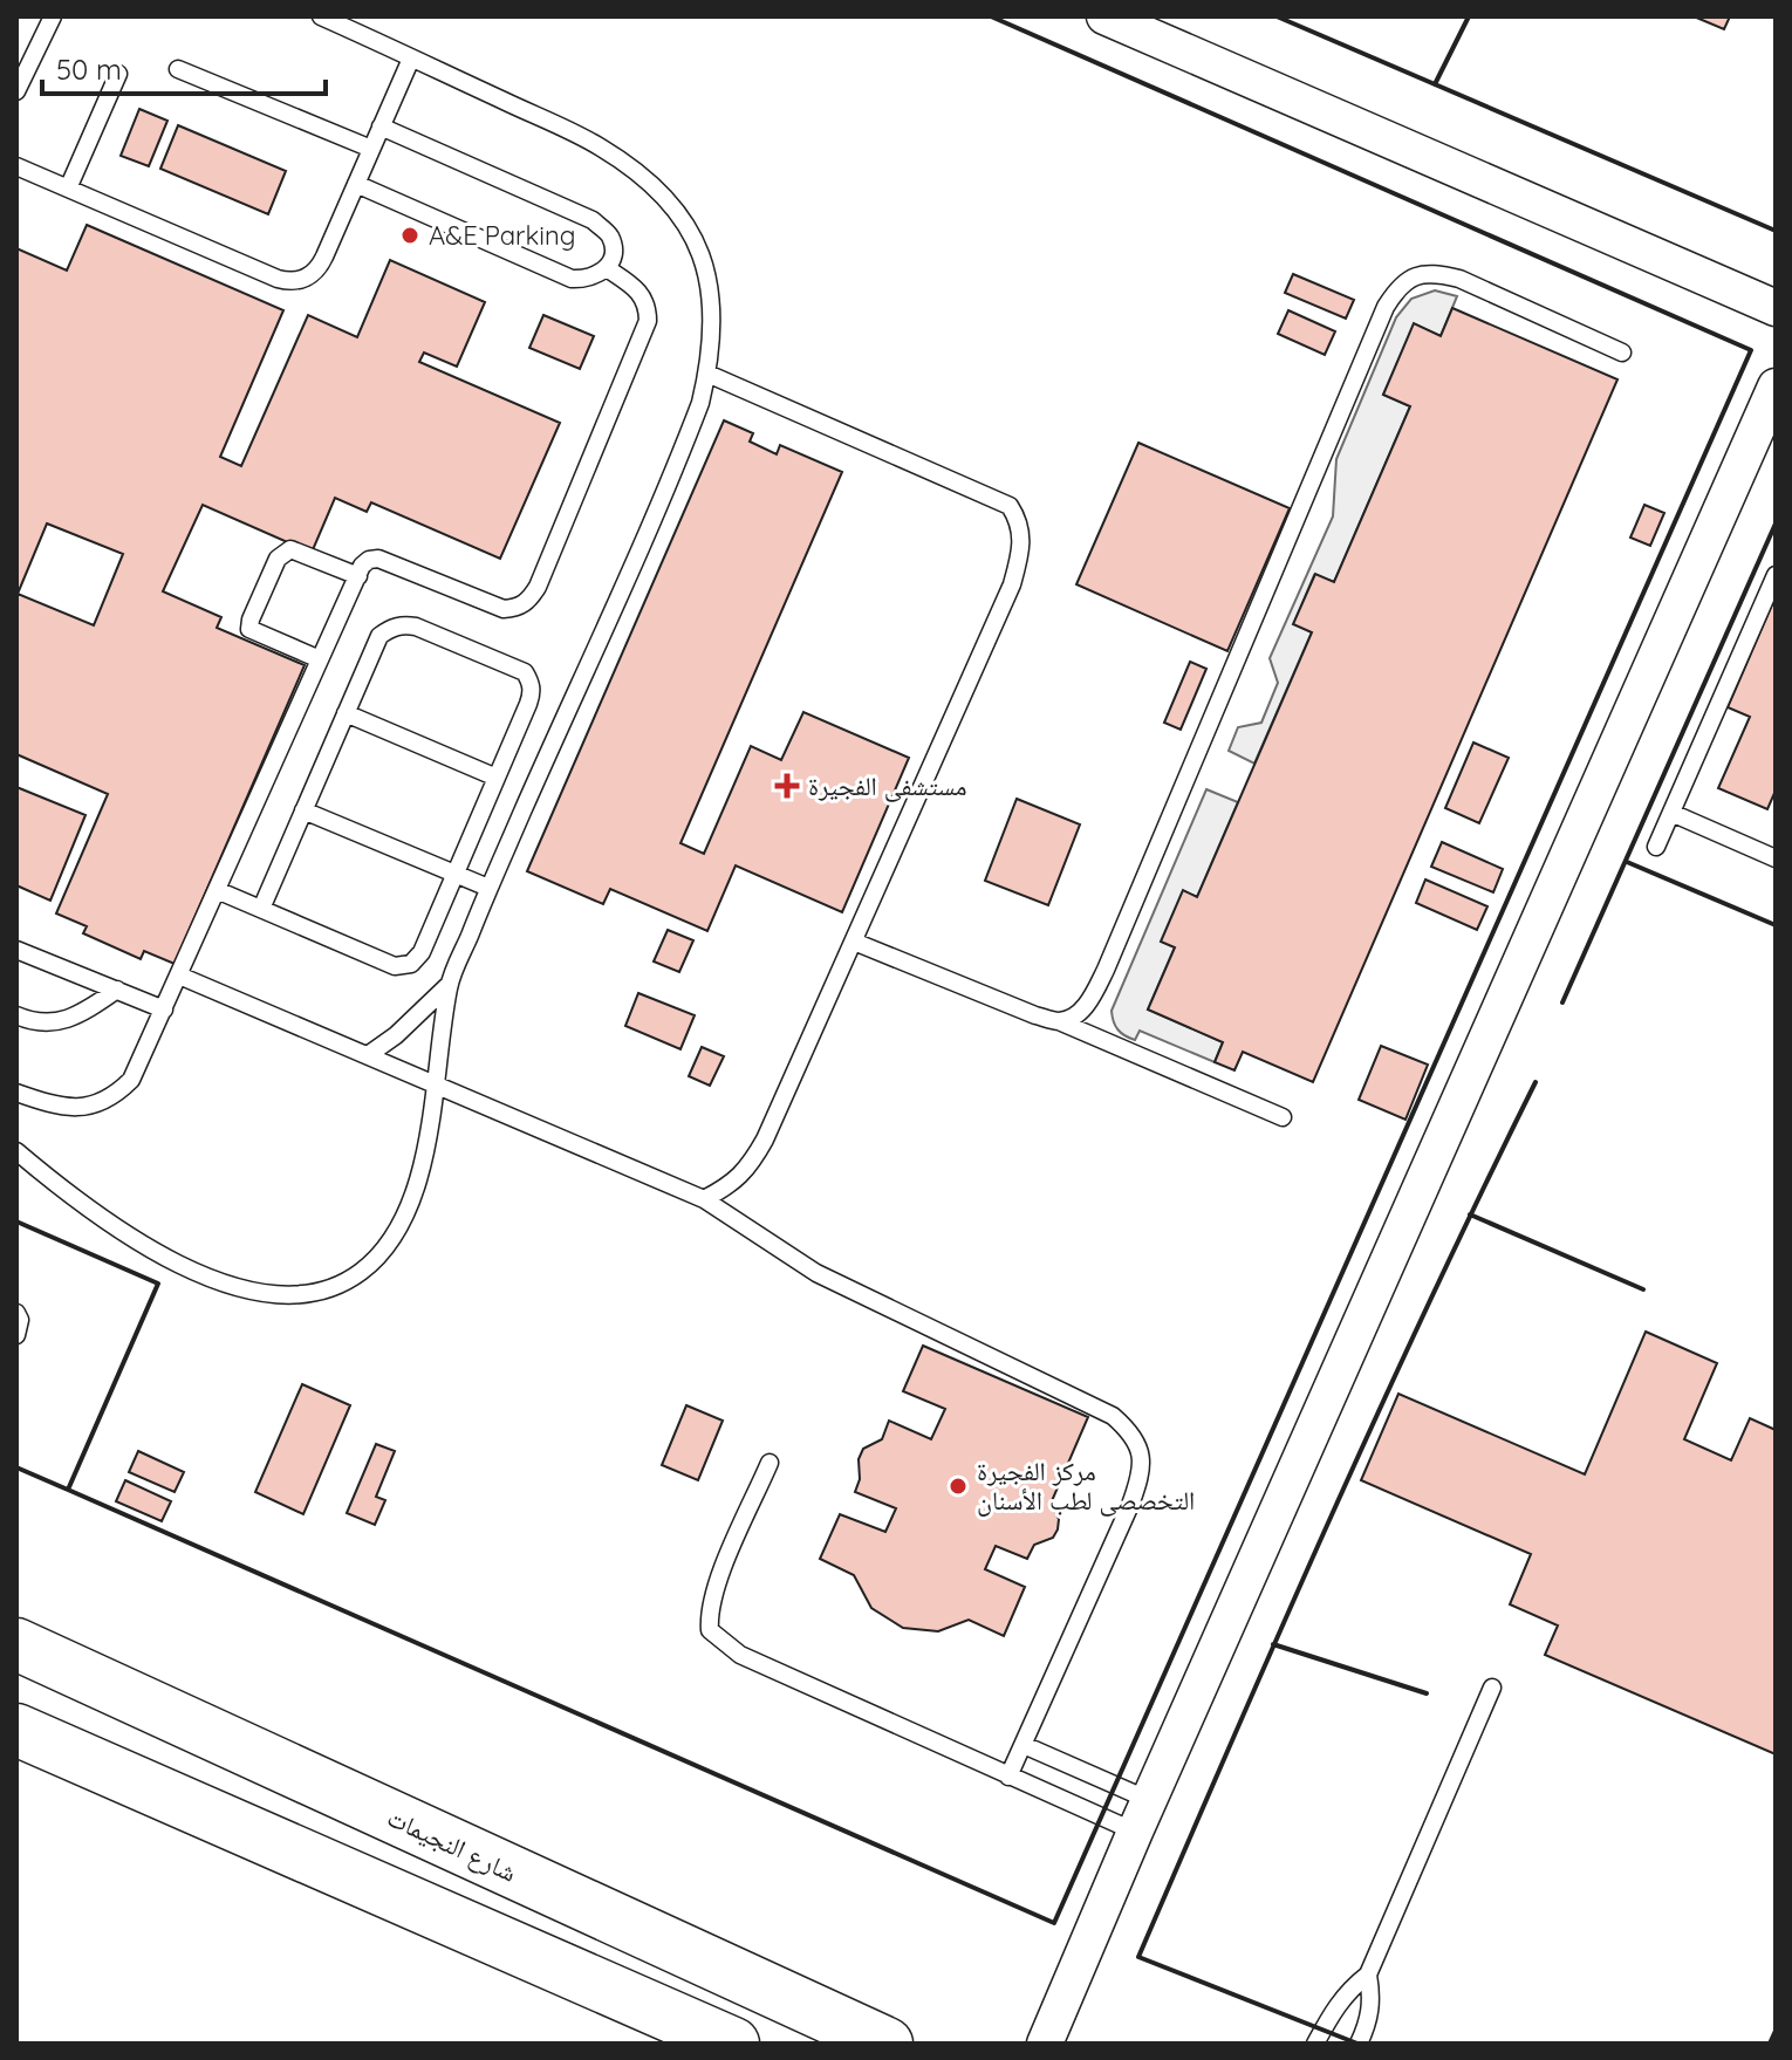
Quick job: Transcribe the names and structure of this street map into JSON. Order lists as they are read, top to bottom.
{
  "streets": {
    "main road": ["شارع النجيمات"]
  },
  "places": {
    "other": ["A&E Parking", "مركز الفجيرة التخصصى لطب الأسنان"],
    "health": ["مستشفى الفجيرة"]
  },
  "scale_bar": "50 m"
}
